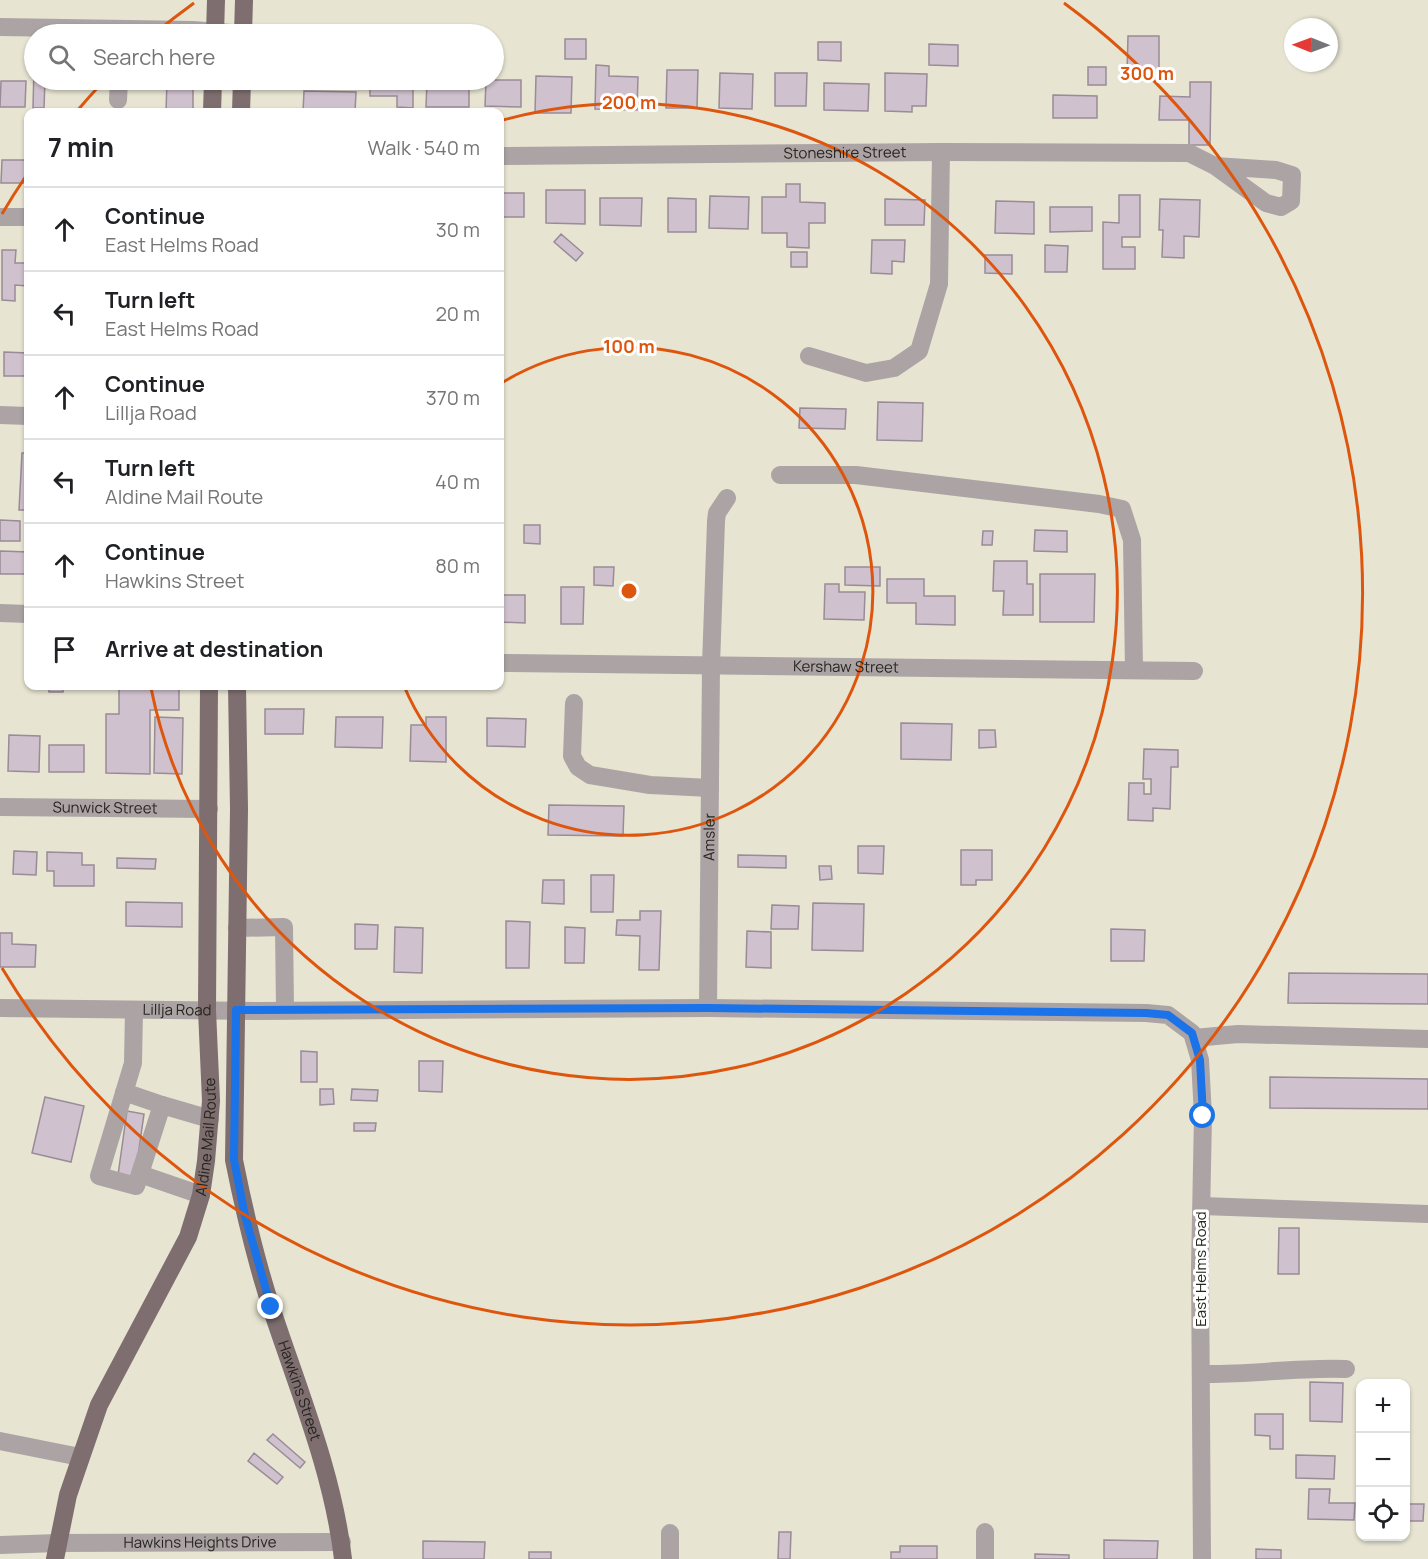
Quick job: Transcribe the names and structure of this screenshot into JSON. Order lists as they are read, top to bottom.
{
  "streets": {
    "main road": ["Aldine Mail Route", "Hawkins Street"],
    "street": [
      "Stoneshire Street",
      "Kershaw Street",
      "Sunwick Street",
      "Amsler",
      "Lillja Road",
      "East Helms Road",
      "Hawkins Heights Drive"
    ]
  },
  "crossings": [
    ["Kershaw Street", "Amsler"],
    ["Sunwick Street", "Aldine Mail Route"],
    ["Amsler", "Lillja Road"],
    ["Lillja Road", "Aldine Mail Route"],
    ["Lillja Road", "East Helms Road"],
    ["Aldine Mail Route", "Hawkins Street"],
    ["Aldine Mail Route", "Hawkins Heights Drive"],
    ["Hawkins Street", "Hawkins Heights Drive"]
  ],
  "north": "left",
  "page": {
    "search": "Search here",
    "heading": ["7 min", "Walk · 540 m"],
    "list": [
      ["Continue", "East Helms Road", "30 m"],
      ["Turn left", "East Helms Road", "20 m"],
      ["Continue", "Lillja Road", "370 m"],
      ["Turn left", "Aldine Mail Route", "40 m"],
      ["Continue", "Hawkins Street", "80 m"],
      "Arrive at destination"
    ],
    "map_buttons": ["+", "−"]
  },
  "rings": ["300 m", "200 m", "100 m"]
}
